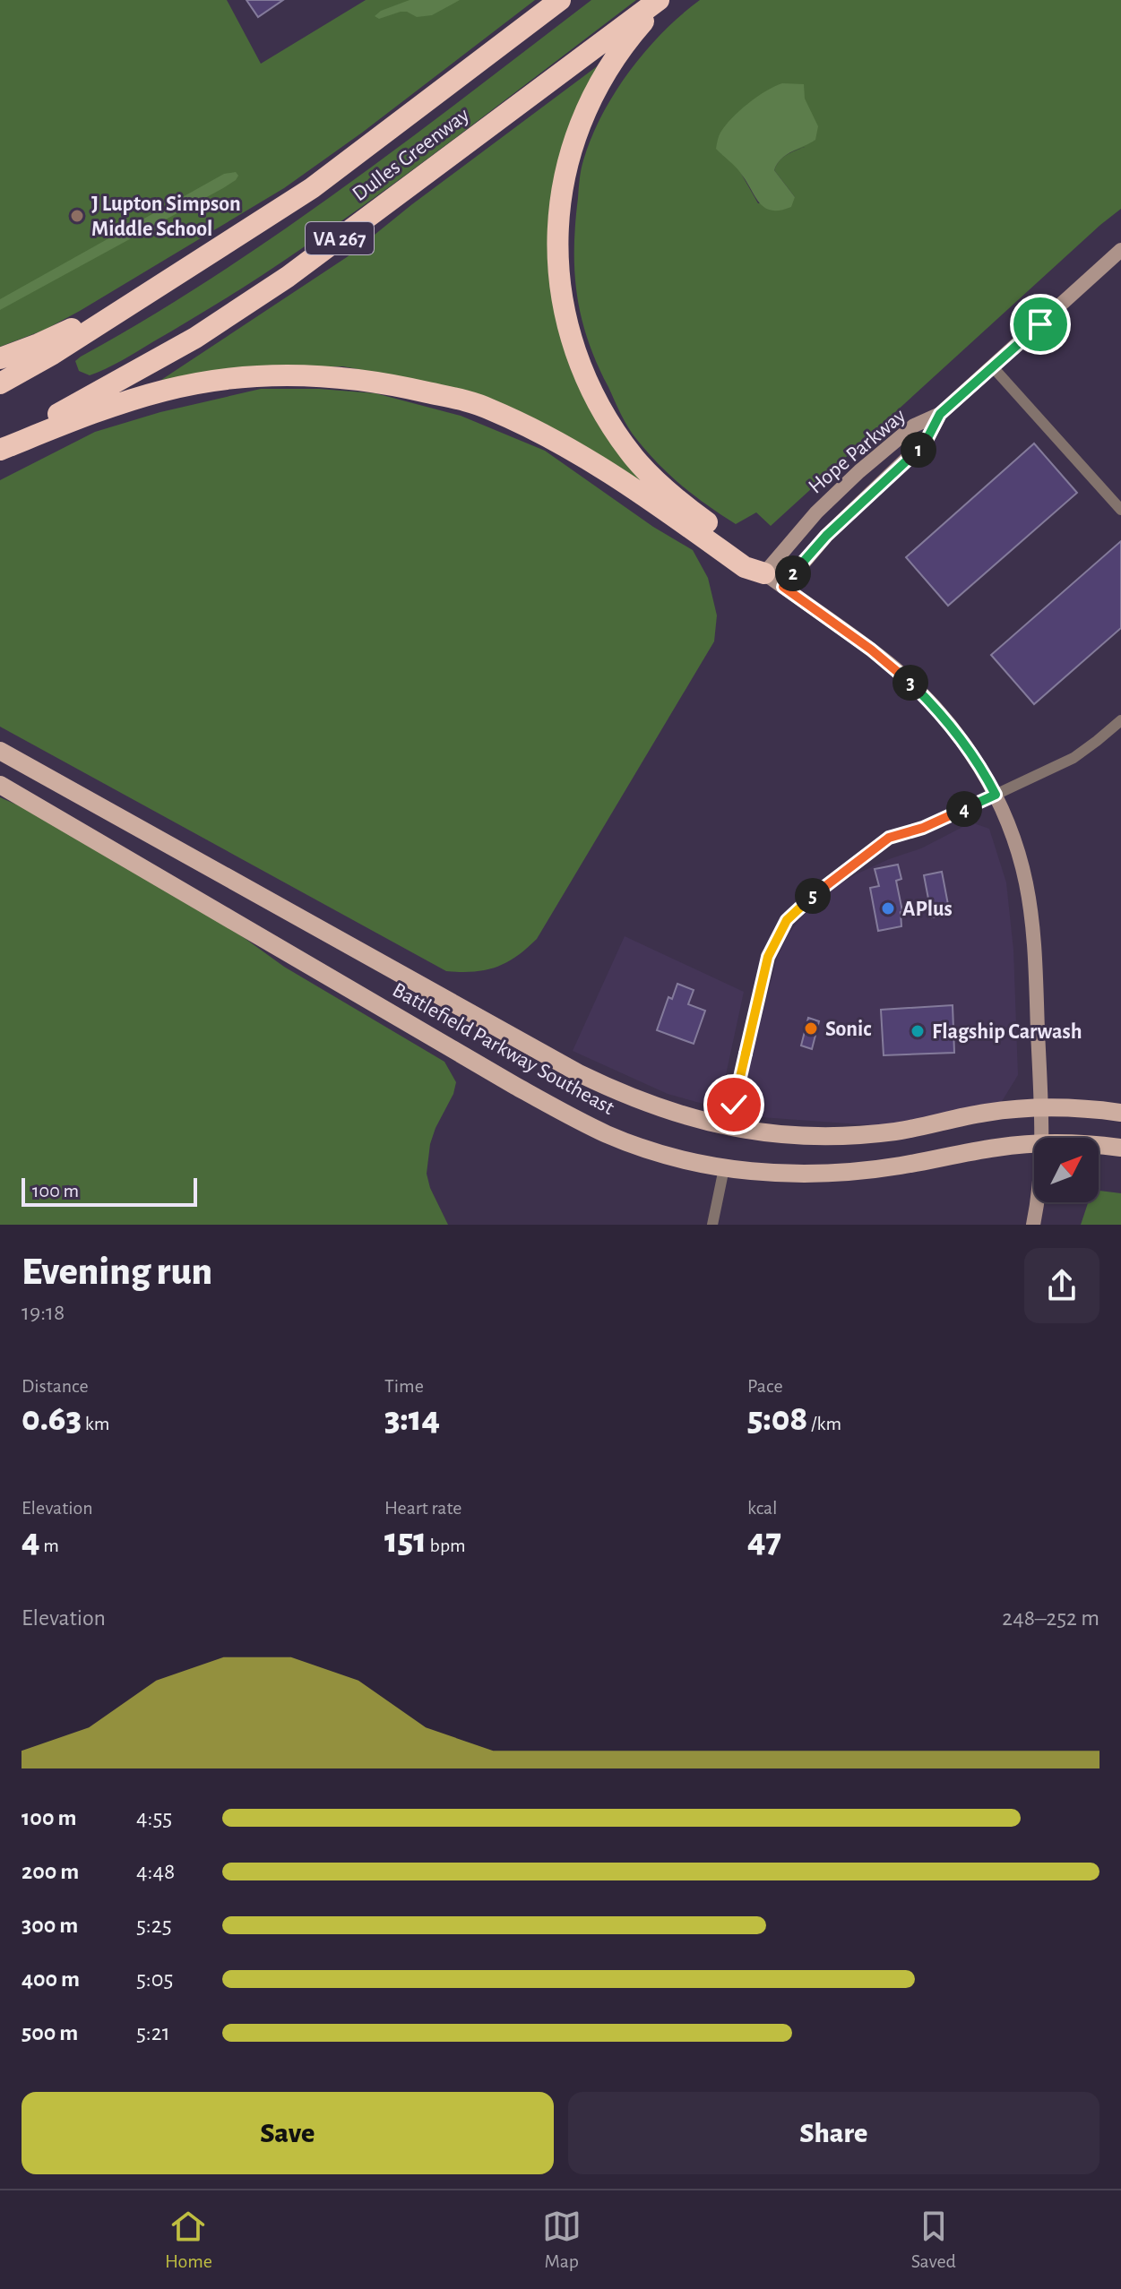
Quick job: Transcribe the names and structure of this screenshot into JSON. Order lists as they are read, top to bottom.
{
  "streets": {
    "highway": ["Dulles Greenway", "VA 267"],
    "main road": ["Battlefield Parkway Southeast"],
    "street": ["Hope Parkway"]
  },
  "places": [
    "J Lupton Simpson Middle School",
    "APlus",
    "Sonic",
    "Flagship Carwash"
  ],
  "scale_bar": "100 m",
  "north": "top right",
  "page": {
    "pins": [
      "1",
      "2",
      "3",
      "4",
      "5"
    ],
    "scale": "100 m",
    "heading": ["Evening run", "19:18"],
    "stats": [
      ["Distance", "0.63 km"],
      ["Time", "3:14"],
      ["Pace", "5:08 /km"],
      ["Elevation", "4 m"],
      ["Heart rate", "151 bpm"],
      ["kcal", "47"]
    ],
    "chart": ["Elevation", "248–252 m"],
    "list": [
      {
        "name": "100 m",
        "note": "4:55"
      },
      {
        "name": "200 m",
        "note": "4:48"
      },
      {
        "name": "300 m",
        "note": "5:25"
      },
      {
        "name": "400 m",
        "note": "5:05"
      },
      {
        "name": "500 m",
        "note": "5:21"
      }
    ],
    "buttons": ["Save", "Share"],
    "tabs": ["Home", "Map", "Saved"]
  }
}
